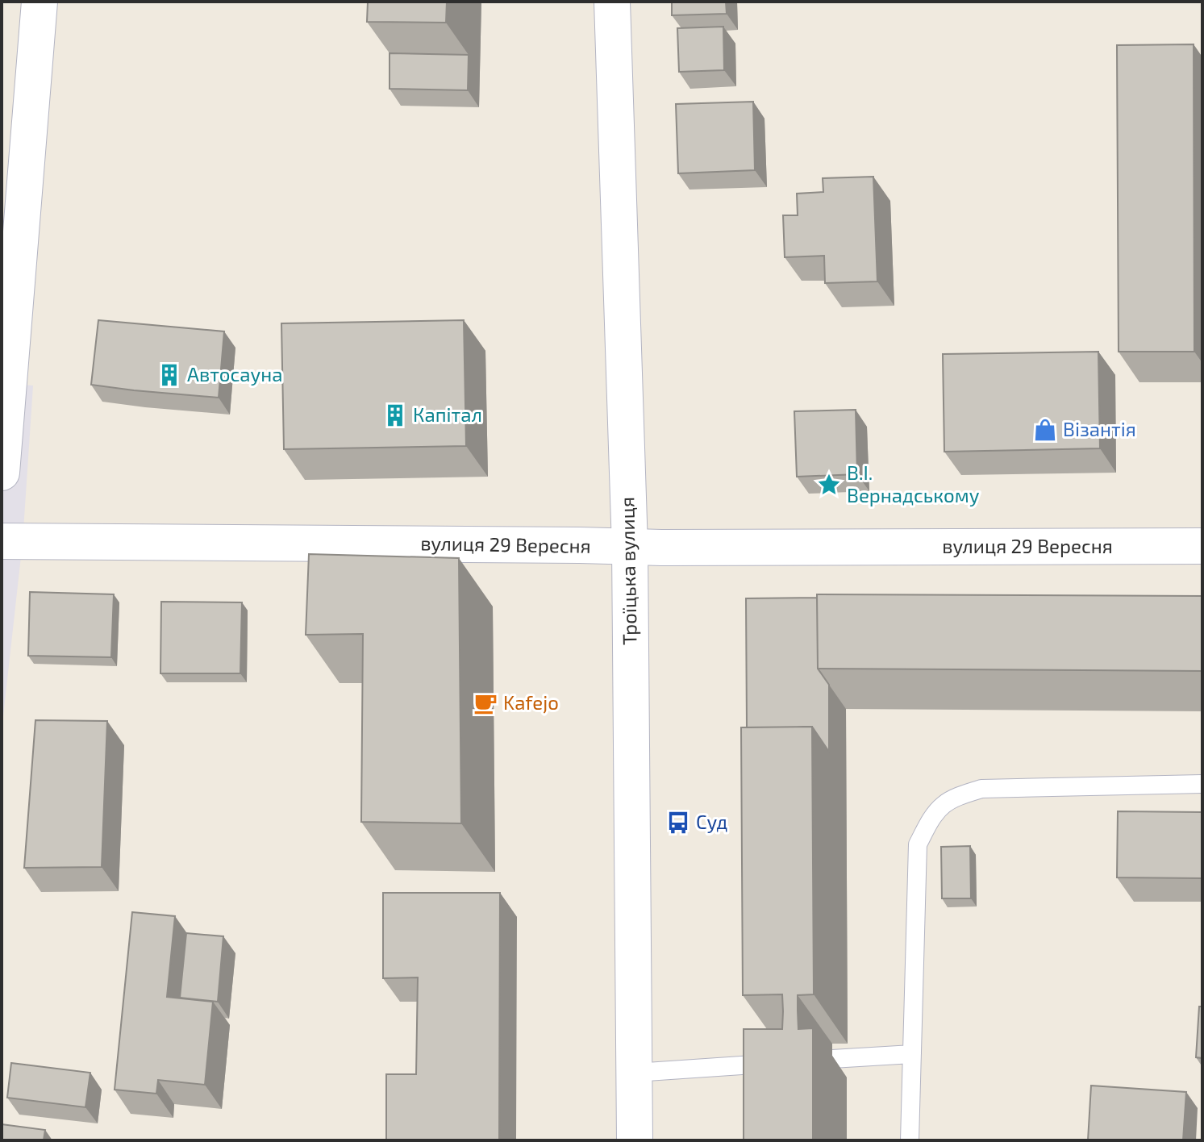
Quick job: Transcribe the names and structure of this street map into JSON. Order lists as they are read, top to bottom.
{
  "streets": {
    "street": ["вулиця 29 Вересня", "Троїцька вулиця"]
  },
  "crossings": [
    ["вулиця 29 Вересня", "Троїцька вулиця"]
  ],
  "places": {
    "building": ["Автосауна", "Капітал"],
    "shop": ["Візантія"],
    "place": ["В.І. Вернадському"],
    "cafe": ["Kafejo"],
    "bus stop": ["Суд"]
  }
}
